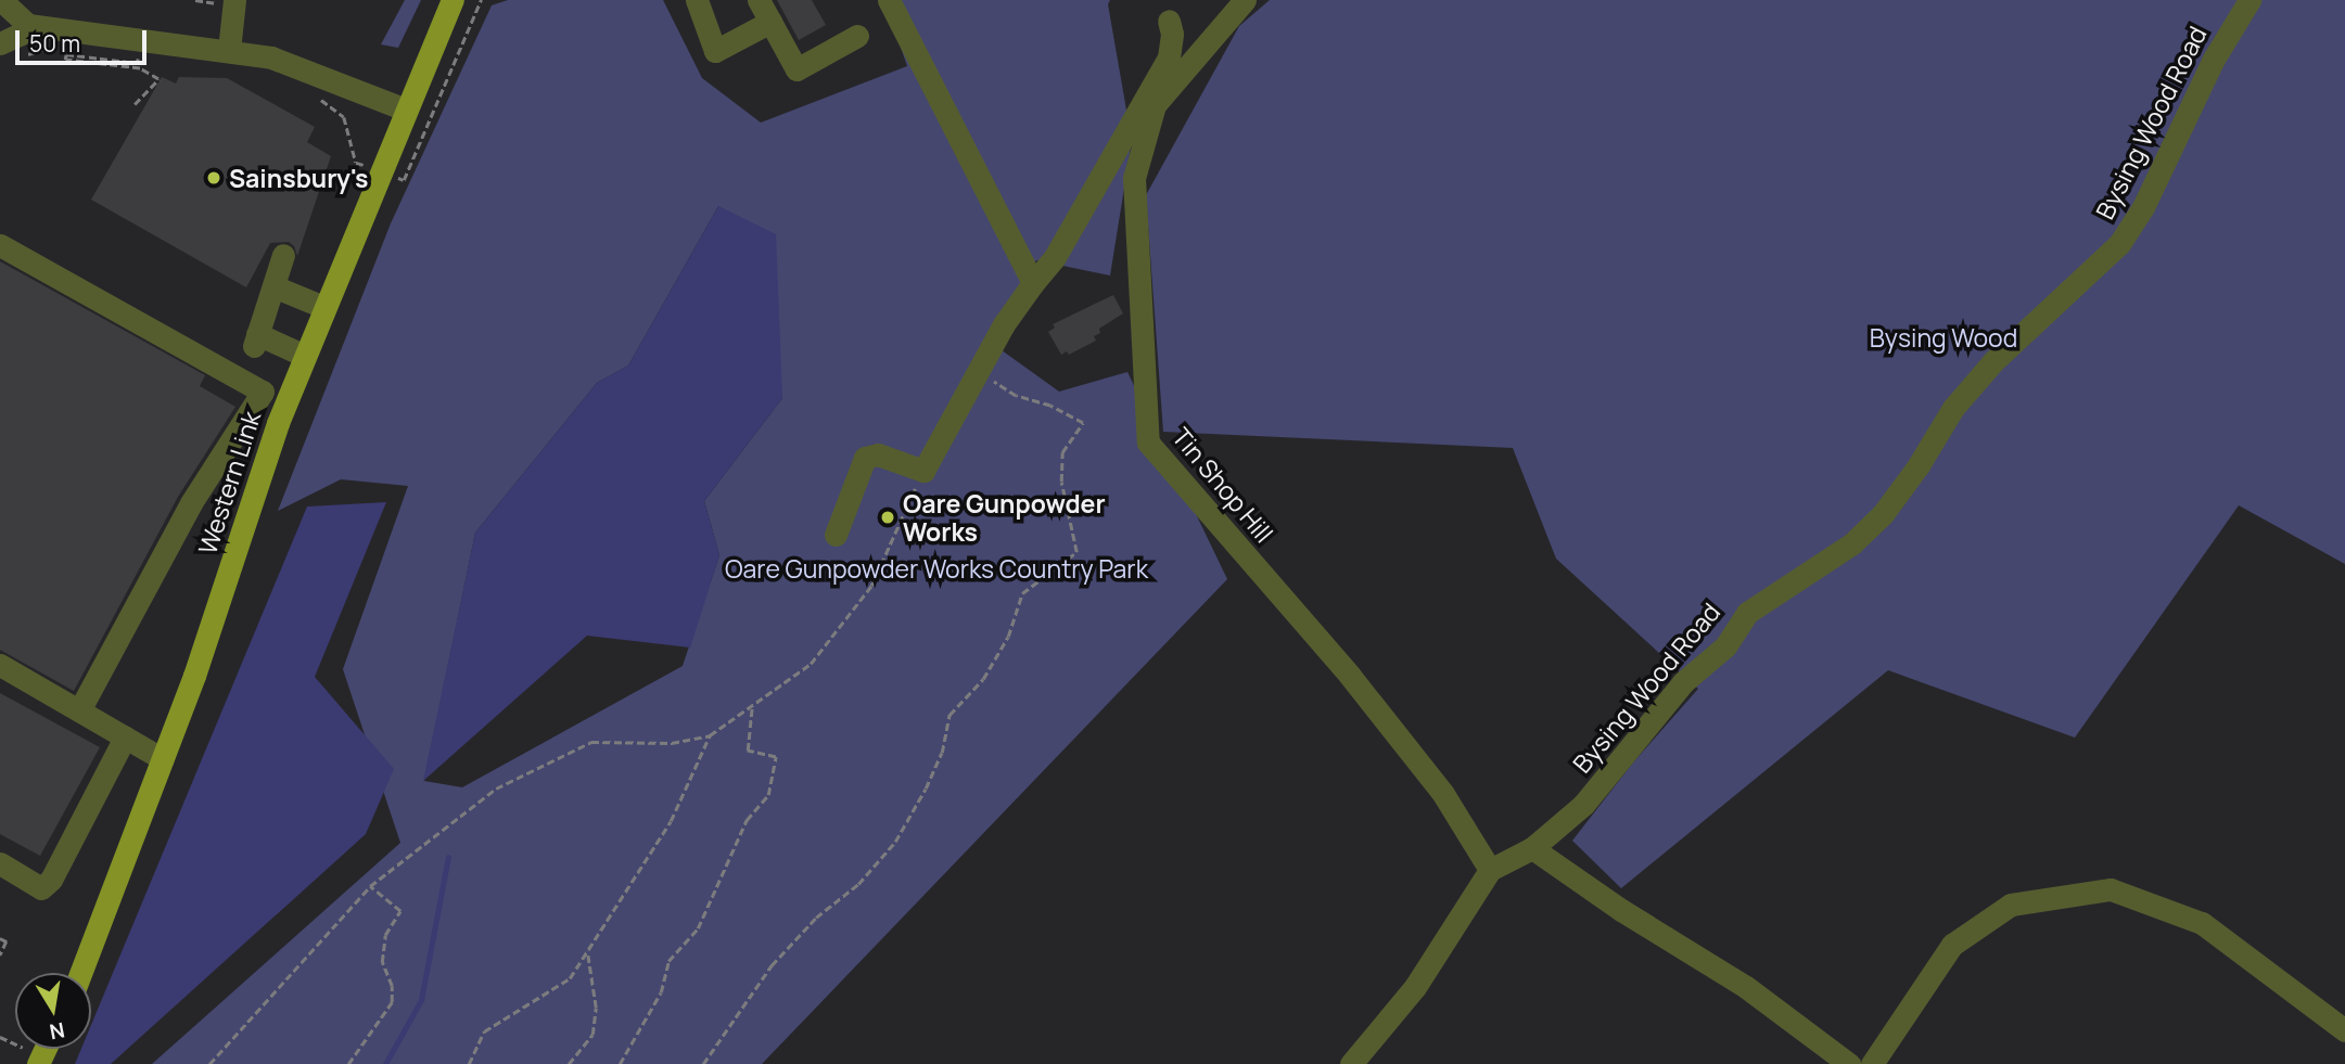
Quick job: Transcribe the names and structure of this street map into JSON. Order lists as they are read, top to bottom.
{
  "streets": {
    "main road": ["Western Link"],
    "street": ["Bysing Wood Road", "Tin Shop Hill"]
  },
  "crossings": [
    ["Bysing Wood Road", "Tin Shop Hill"]
  ],
  "parks": ["Bysing Wood", "Oare Gunpowder Works Country Park"],
  "places": ["Sainsbury's", "Oare Gunpowder Works"],
  "scale_bar": "50 m",
  "north": "bottom"
}
